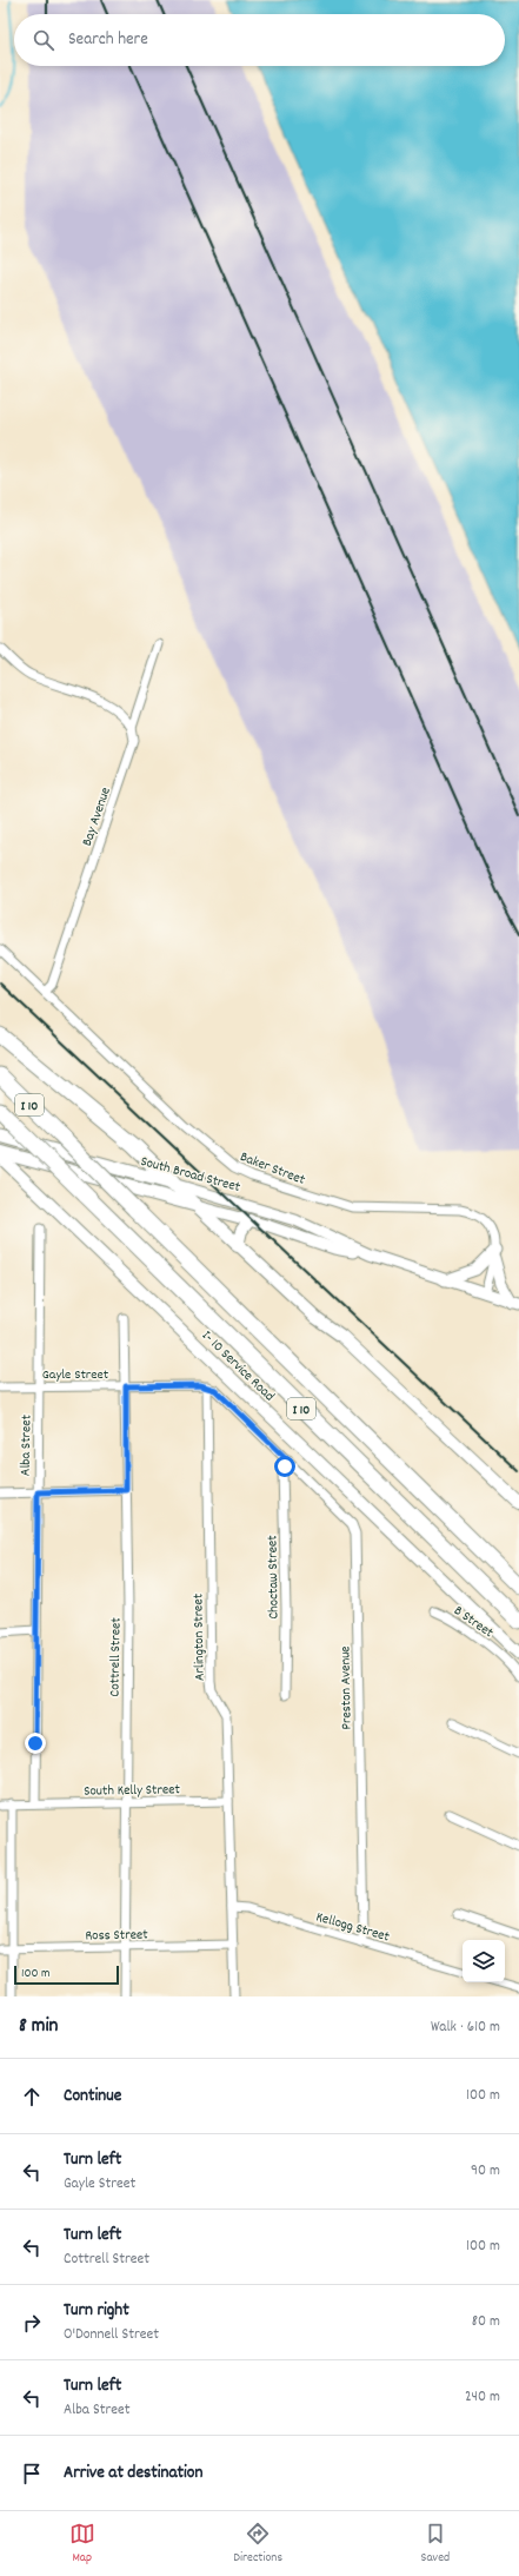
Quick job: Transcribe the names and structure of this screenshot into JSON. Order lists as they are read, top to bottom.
{
  "streets": {
    "highway": ["I 10"],
    "main road": ["South Broad Street", "I- 10 Service Road"],
    "street": [
      "Bay Avenue",
      "Baker Street",
      "Gayle Street",
      "Alba Street",
      "Choctaw Street",
      "B Street",
      "Arlington Street",
      "Cottrell Street",
      "Preston Avenue",
      "South Kelly Street",
      "Kellogg Street",
      "Ross Street"
    ]
  },
  "crossings": [
    ["Bay Avenue", "Baker Street"],
    ["Gayle Street", "Alba Street"],
    ["Gayle Street", "Arlington Street"],
    ["Gayle Street", "Cottrell Street"],
    ["Gayle Street", "Preston Avenue"],
    ["Alba Street", "South Kelly Street"],
    ["Choctaw Street", "Preston Avenue"],
    ["Arlington Street", "Preston Avenue"],
    ["Arlington Street", "South Kelly Street"],
    ["Arlington Street", "Kellogg Street"],
    ["Arlington Street", "Ross Street"],
    ["Cottrell Street", "South Kelly Street"],
    ["Cottrell Street", "Ross Street"],
    ["Preston Avenue", "Kellogg Street"]
  ],
  "scale_bar": "100 m",
  "page": {
    "search": "Search here",
    "scale": "100 m",
    "heading": ["8 min", "Walk · 610 m"],
    "list": [
      ["Continue", "100 m"],
      ["Turn left", "Gayle Street", "90 m"],
      ["Turn left", "Cottrell Street", "100 m"],
      ["Turn right", "O'Donnell Street", "80 m"],
      ["Turn left", "Alba Street", "240 m"],
      "Arrive at destination"
    ],
    "nav": ["Map", "Directions", "Saved"]
  }
}
